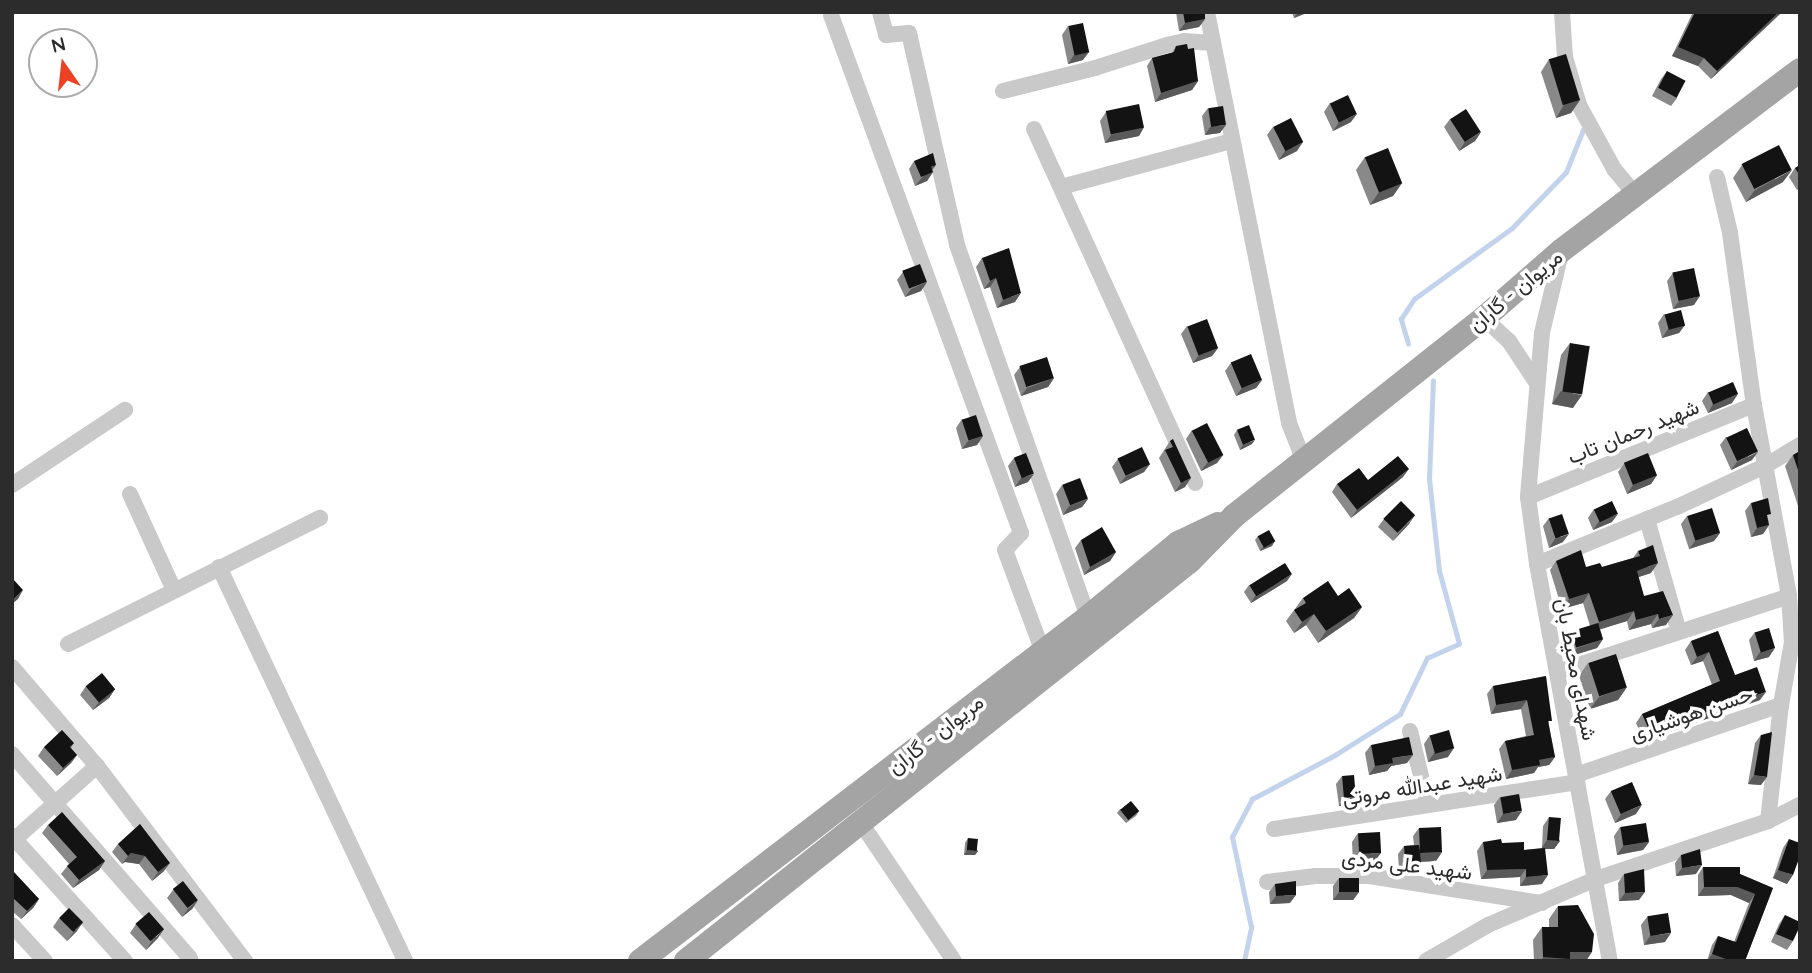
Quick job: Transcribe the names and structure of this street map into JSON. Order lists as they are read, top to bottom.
{
  "streets": {
    "main road": ["مریوان - گاران"],
    "street": [
      "شهید رحمان تاب",
      "شهدای محیط بان",
      "حسن هوشیاری",
      "شهید عبدالله مروتی",
      "شهید علی مردی"
    ]
  },
  "crossings": [
    ["مریوان - گاران", "شهدای محیط بان"],
    ["شهید رحمان تاب", "شهدای محیط بان"],
    ["شهدای محیط بان", "حسن هوشیاری"],
    ["شهدای محیط بان", "شهید عبدالله مروتی"],
    ["حسن هوشیاری", "شهید عبدالله مروتی"]
  ],
  "north": "top"
}
